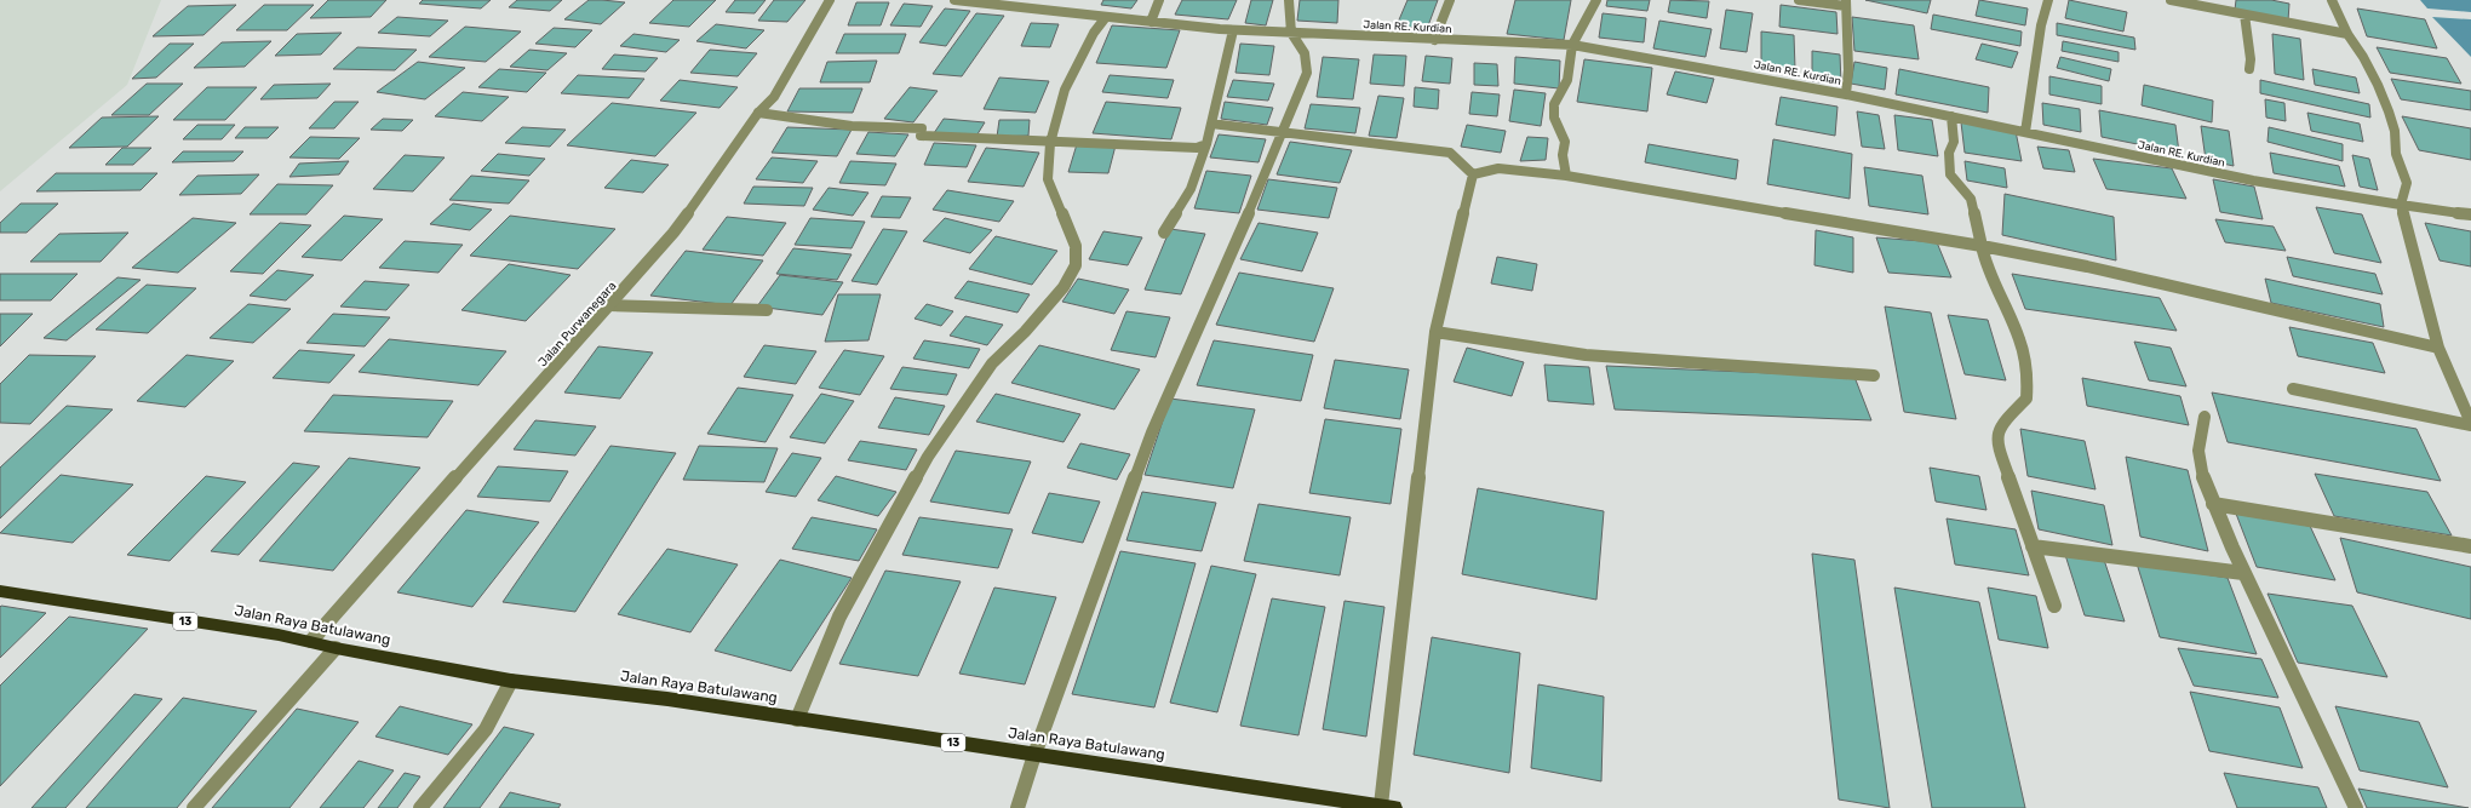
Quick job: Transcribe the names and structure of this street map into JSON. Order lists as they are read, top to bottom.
{
  "streets": {
    "highway": ["13", "Jalan Raya Batulawang"],
    "street": ["Jalan RE. Kurdian", "Jalan Purwanegara"]
  },
  "crossings": [
    ["Jalan Purwanegara", "Jalan Raya Batulawang"]
  ]
}
